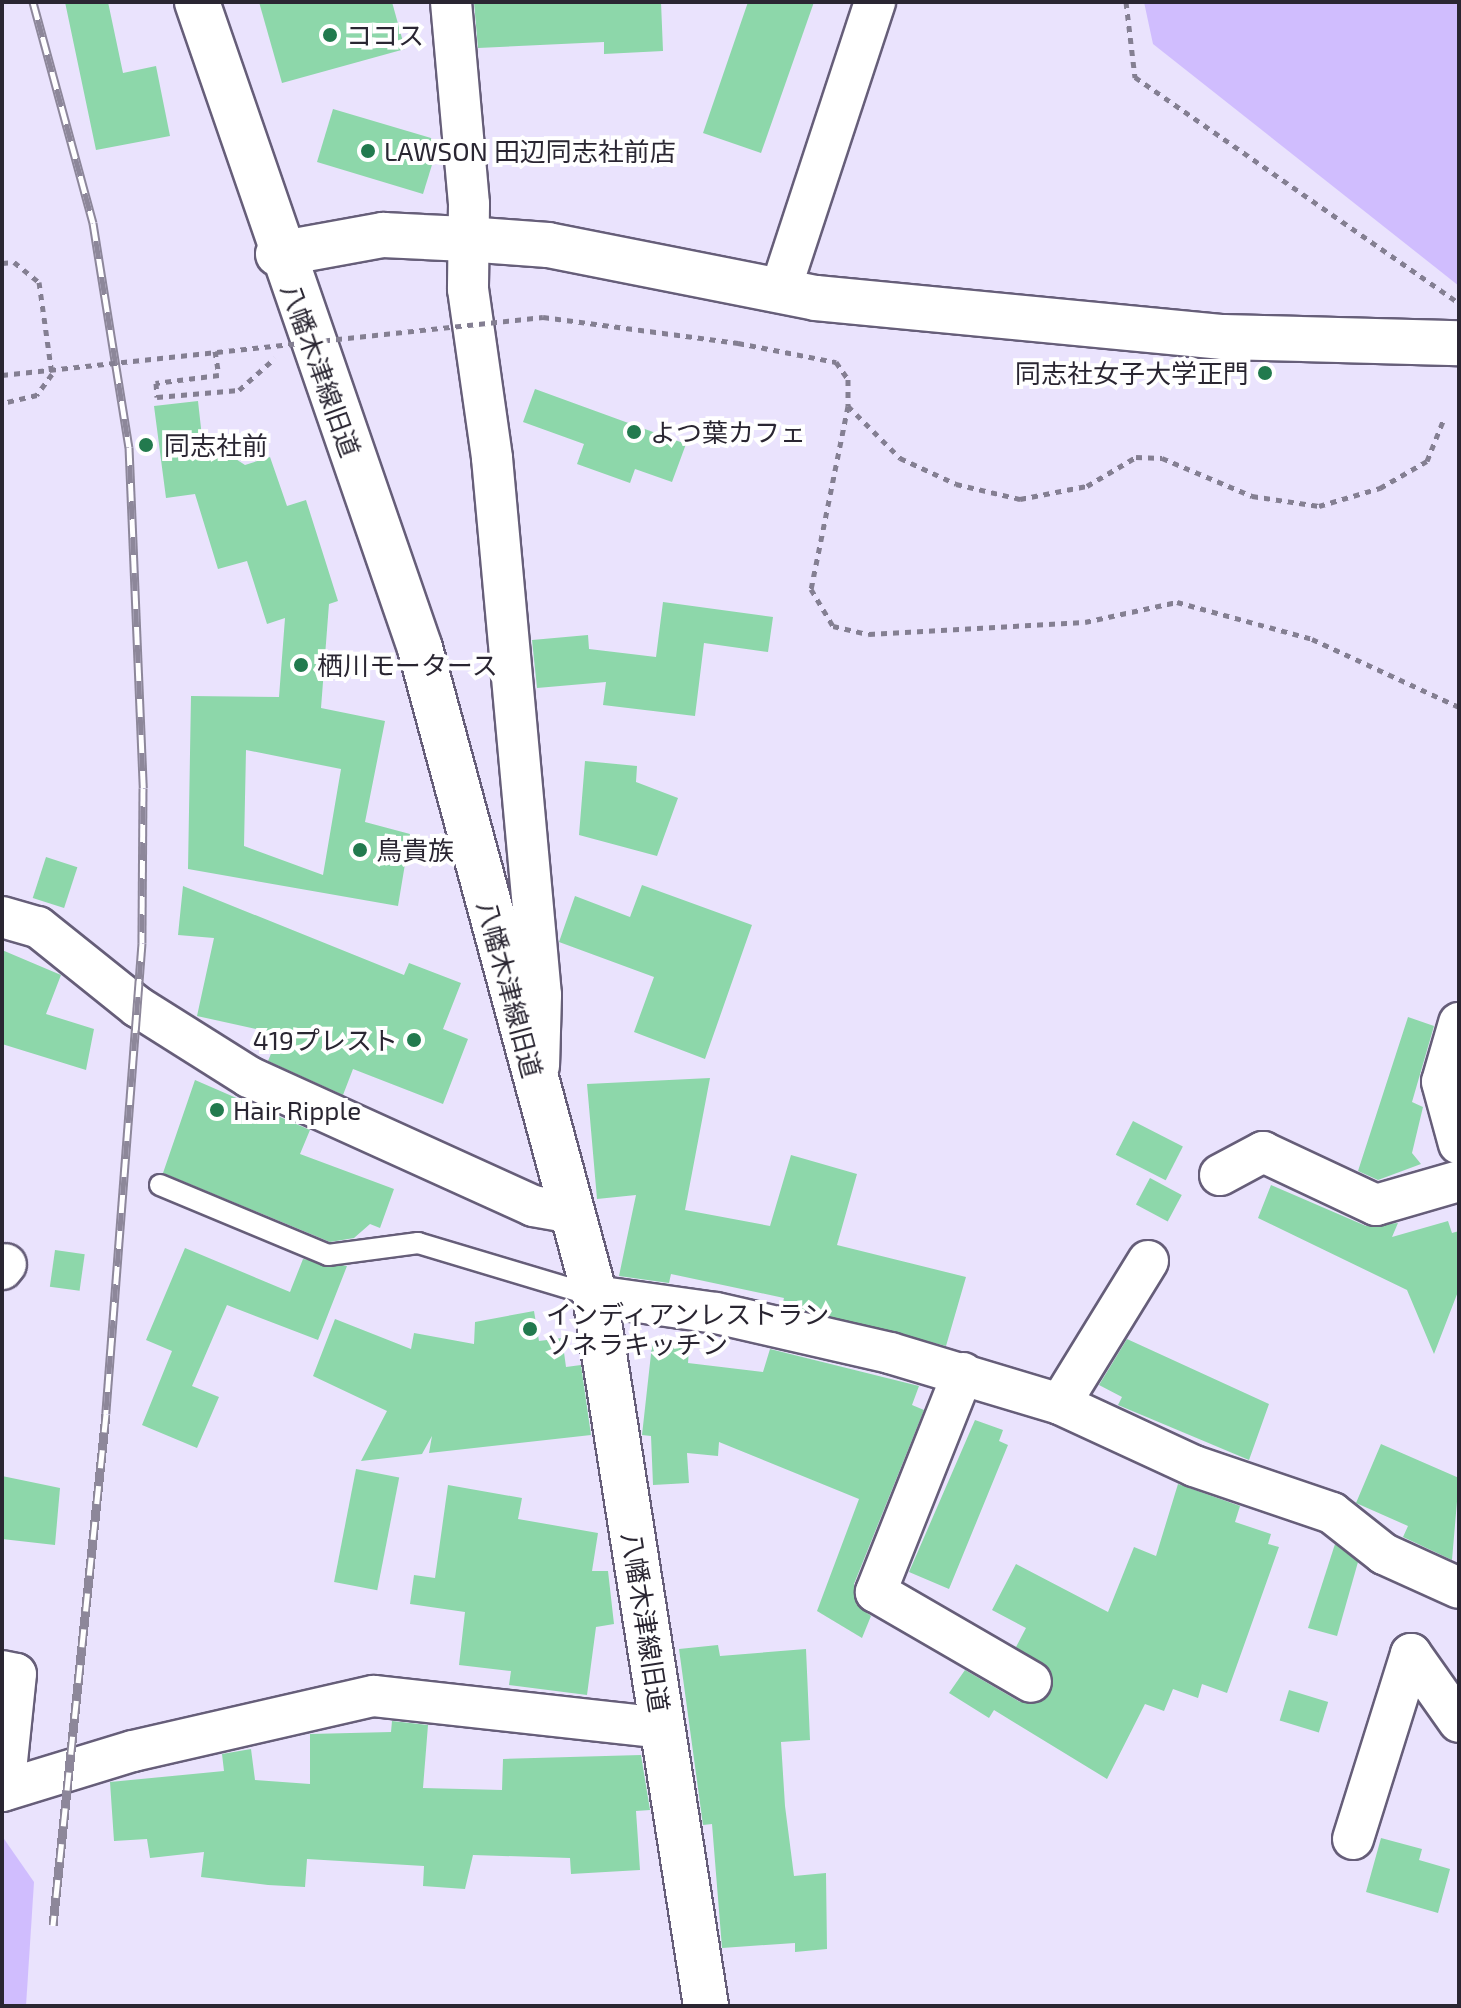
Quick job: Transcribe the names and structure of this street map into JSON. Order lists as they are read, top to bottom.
{
  "streets": {
    "street": ["八幡木津線旧道"]
  },
  "places": [
    "ココス",
    "LAWSON 田辺同志社前店",
    "同志社女子大学正門",
    "よつ葉カフェ",
    "同志社前",
    "栖川モータース",
    "鳥貴族",
    "419プレスト",
    "Hair Ripple",
    "インディアンレストラン ソネラキッチン"
  ]
}
